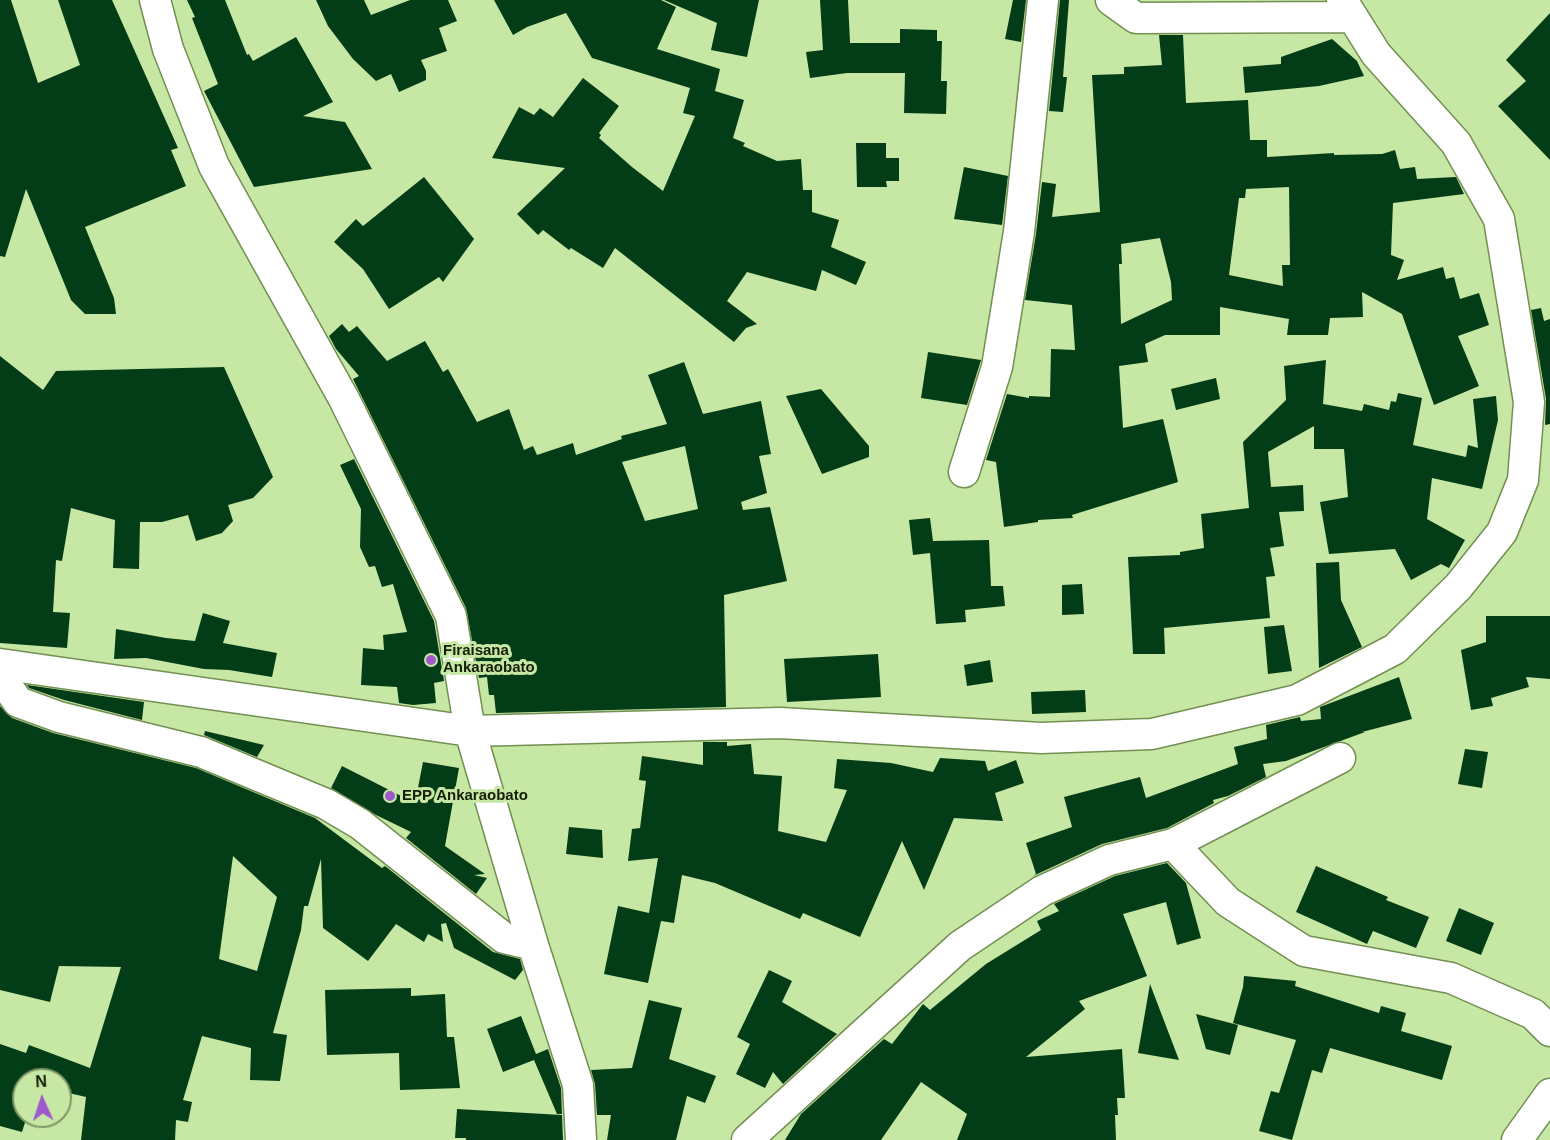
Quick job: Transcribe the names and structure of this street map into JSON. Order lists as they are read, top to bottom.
{
  "places": ["Firaisana Ankaraobato", "EPP Ankaraobato"],
  "north": "top"
}
